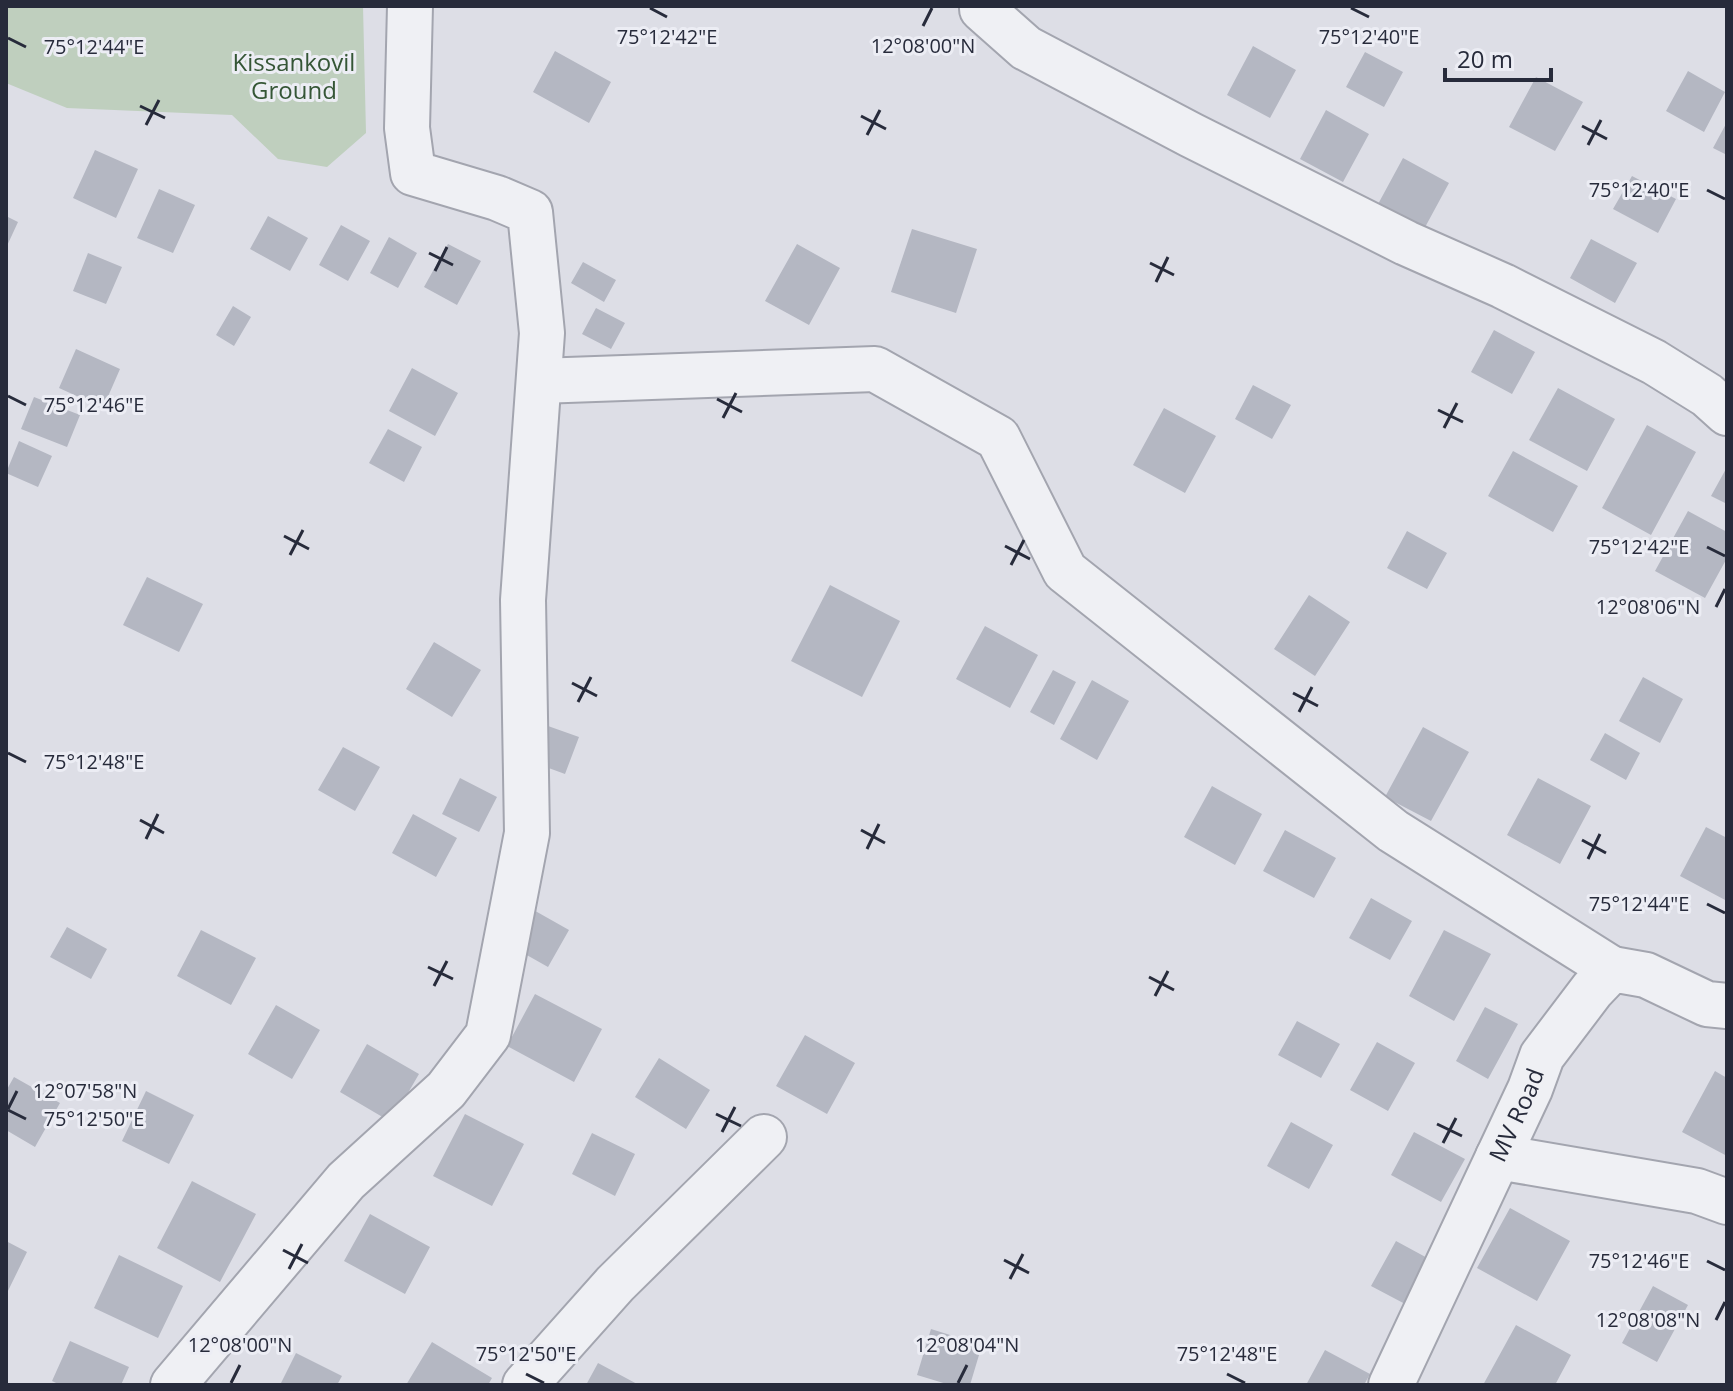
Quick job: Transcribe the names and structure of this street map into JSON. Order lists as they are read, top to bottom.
{
  "streets": {
    "street": ["MV Road"]
  },
  "parks": ["Kissankovil Ground"],
  "scale_bar": "20 m",
  "coordinates": [
    "75°12'42\"E",
    "75°12'40\"E",
    "12°08'00\"N",
    "75°12'44\"E",
    "75°12'46\"E",
    "12°08'06\"N",
    "75°12'48\"E",
    "12°07'58\"N",
    "75°12'50\"E",
    "12°08'08\"N",
    "12°08'04\"N"
  ]
}
